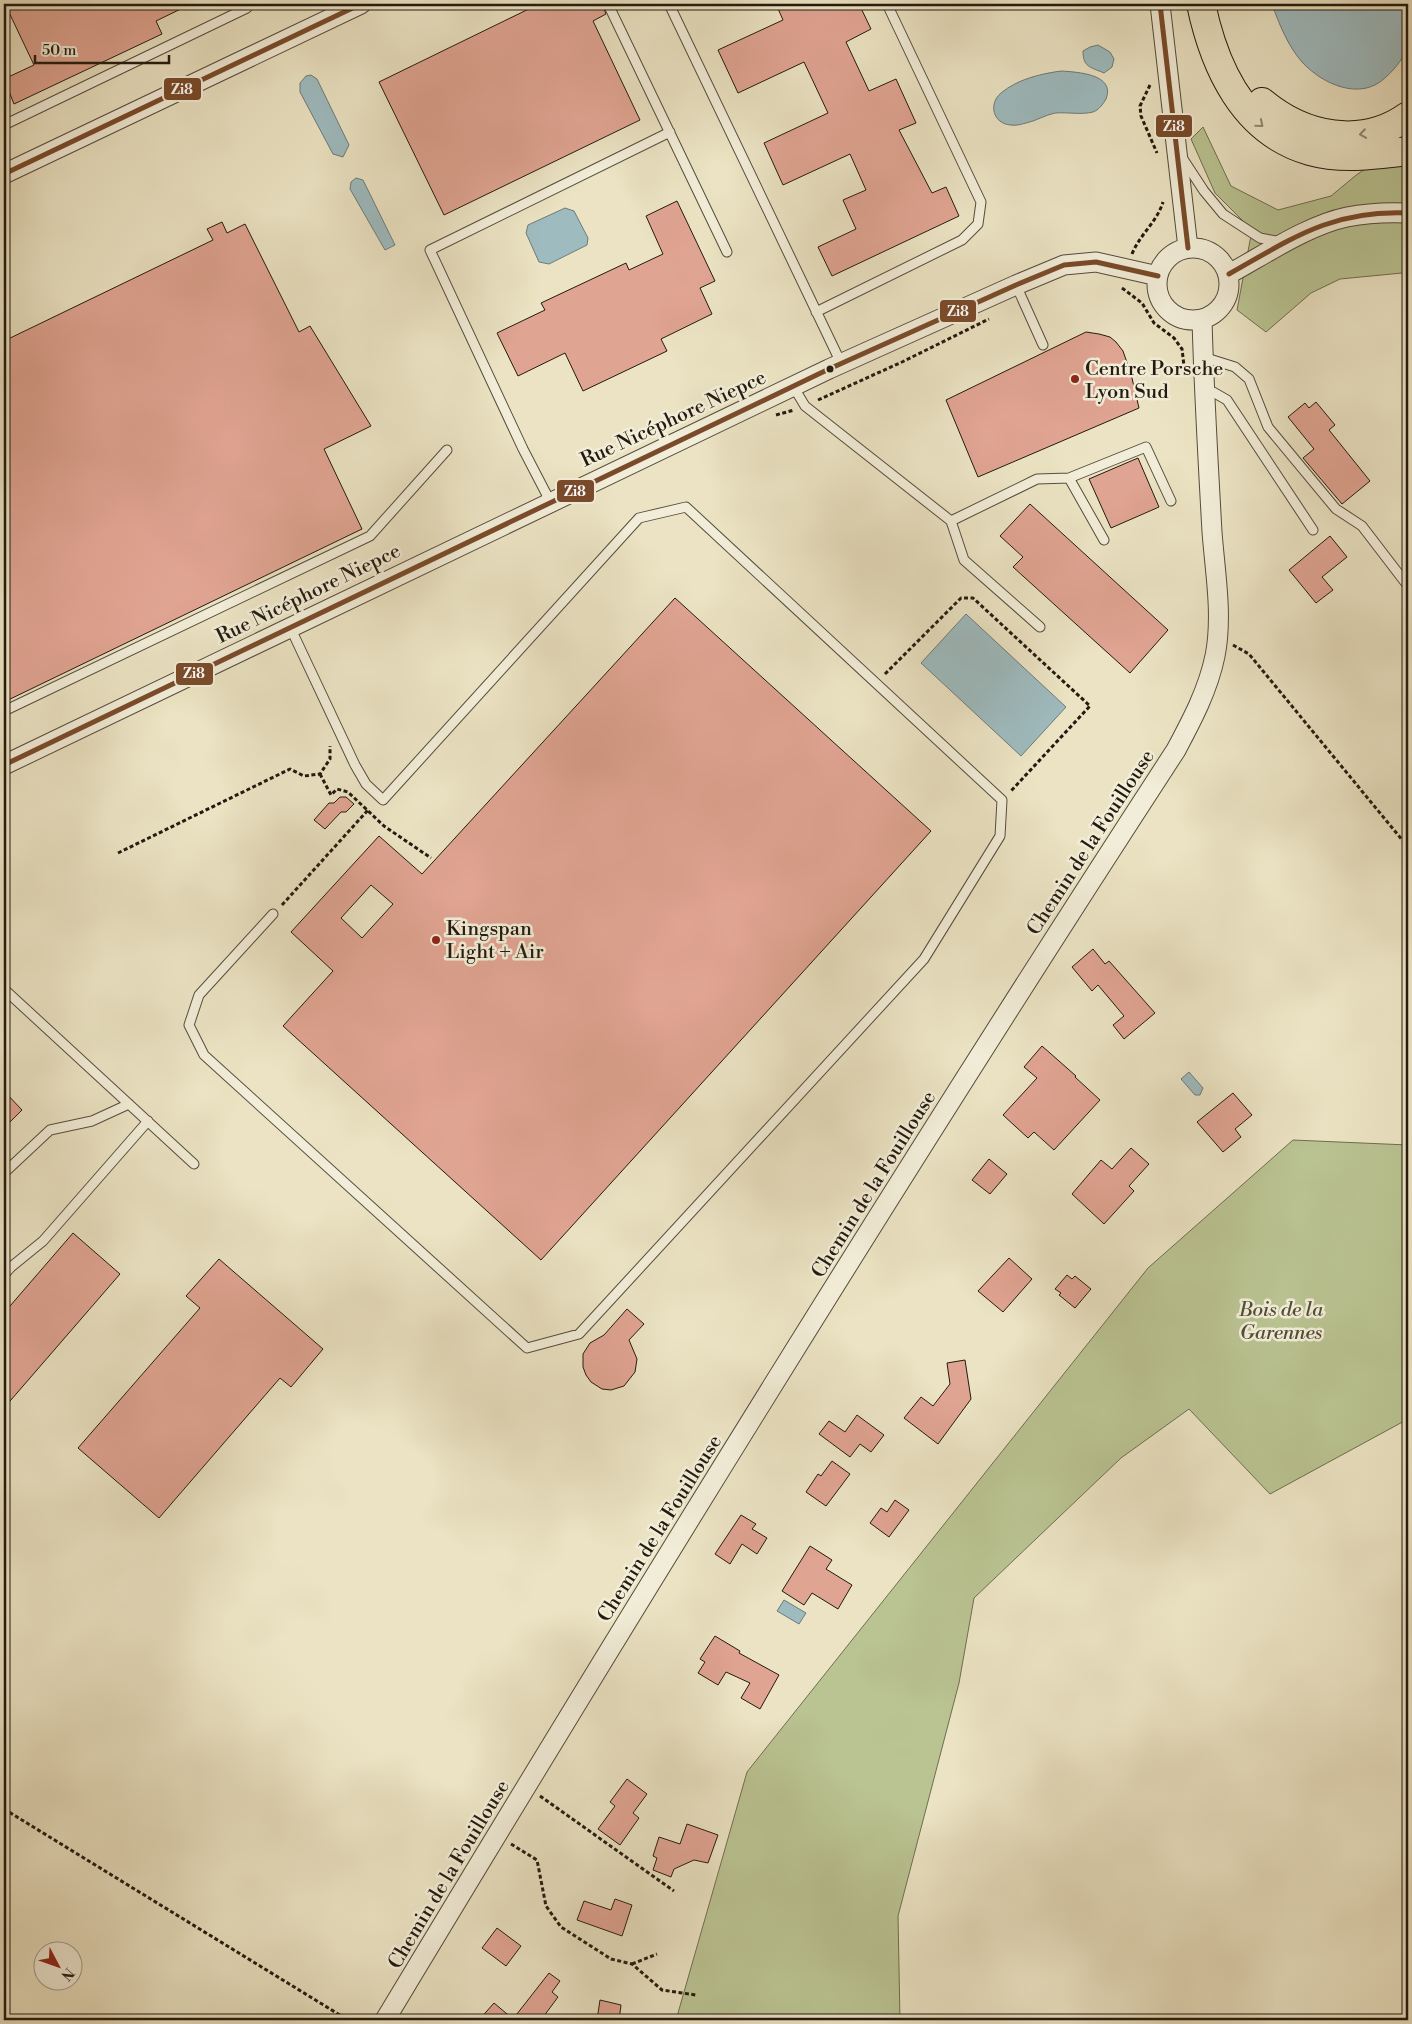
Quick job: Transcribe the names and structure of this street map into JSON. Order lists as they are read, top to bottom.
{
  "streets": {
    "street": ["Rue Nicéphore Niepce", "Chemin de la Fouillouse"]
  },
  "crossings": [
    ["Rue Nicéphore Niepce", "Chemin de la Fouillouse"]
  ],
  "parks": ["Bois de la Garennes"],
  "places": ["Centre Porsche Lyon Sud", "Kingspan Light + Air"],
  "lines": ["transit line Zi8"],
  "scale_bar": "50 m",
  "north": "bottom right"
}
